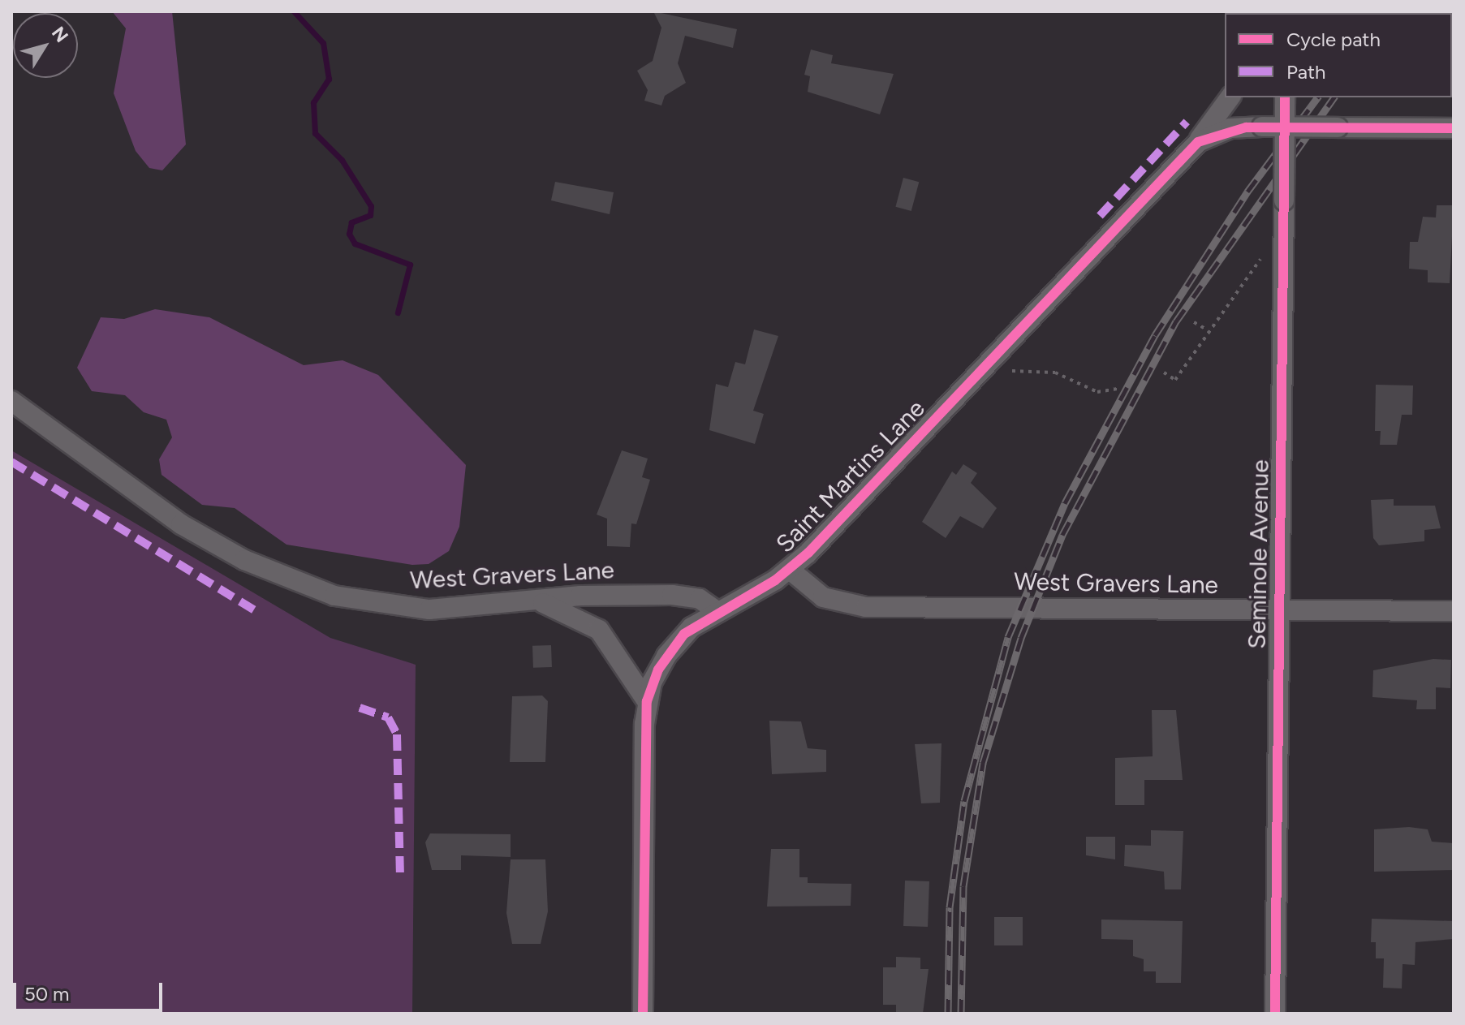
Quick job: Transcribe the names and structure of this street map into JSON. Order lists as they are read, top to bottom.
{
  "streets": {
    "street": ["Saint Martins Lane", "Seminole Avenue", "West Gravers Lane"]
  },
  "crossings": [
    ["Saint Martins Lane", "Seminole Avenue"],
    ["Saint Martins Lane", "West Gravers Lane"],
    ["Seminole Avenue", "West Gravers Lane"]
  ],
  "legend": ["Cycle path", "Path"],
  "scale_bar": "50 m",
  "north": "top right"
}
